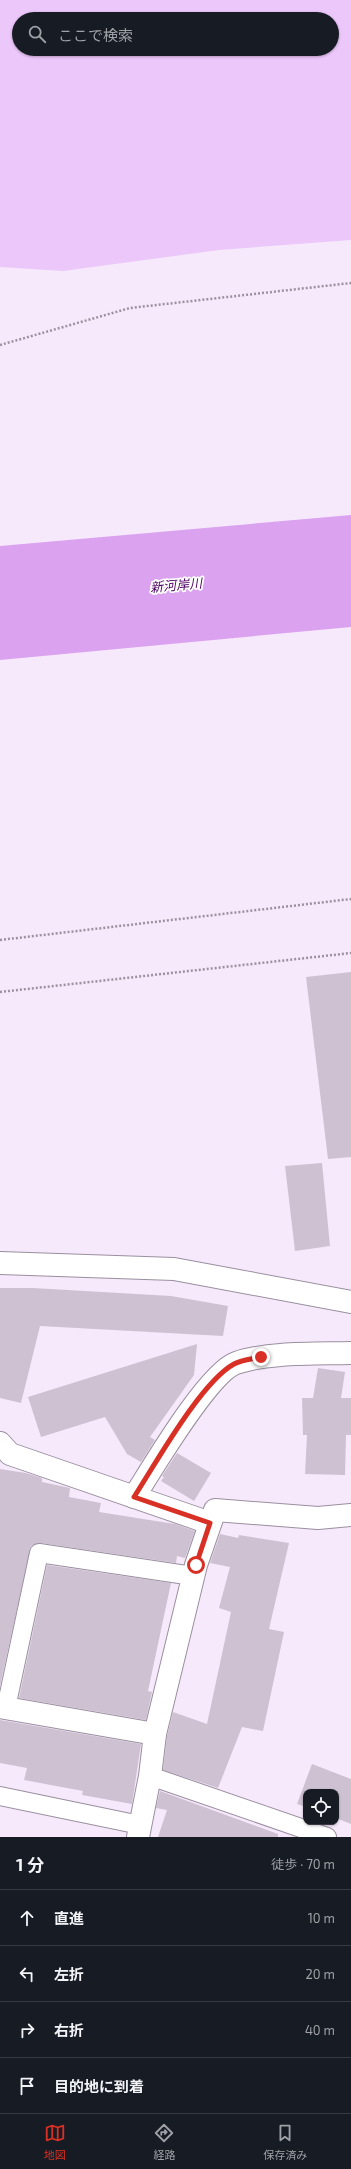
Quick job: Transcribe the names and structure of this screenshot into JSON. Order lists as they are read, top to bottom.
{
  "water": ["新河岸川"],
  "page": {
    "search": "ここで検索",
    "heading": ["1 分", "徒歩 · 70 m"],
    "list": [
      ["直進", "10 m"],
      ["左折", "20 m"],
      ["右折", "40 m"],
      "目的地に到着"
    ],
    "nav": ["地図", "経路", "保存済み"]
  }
}
